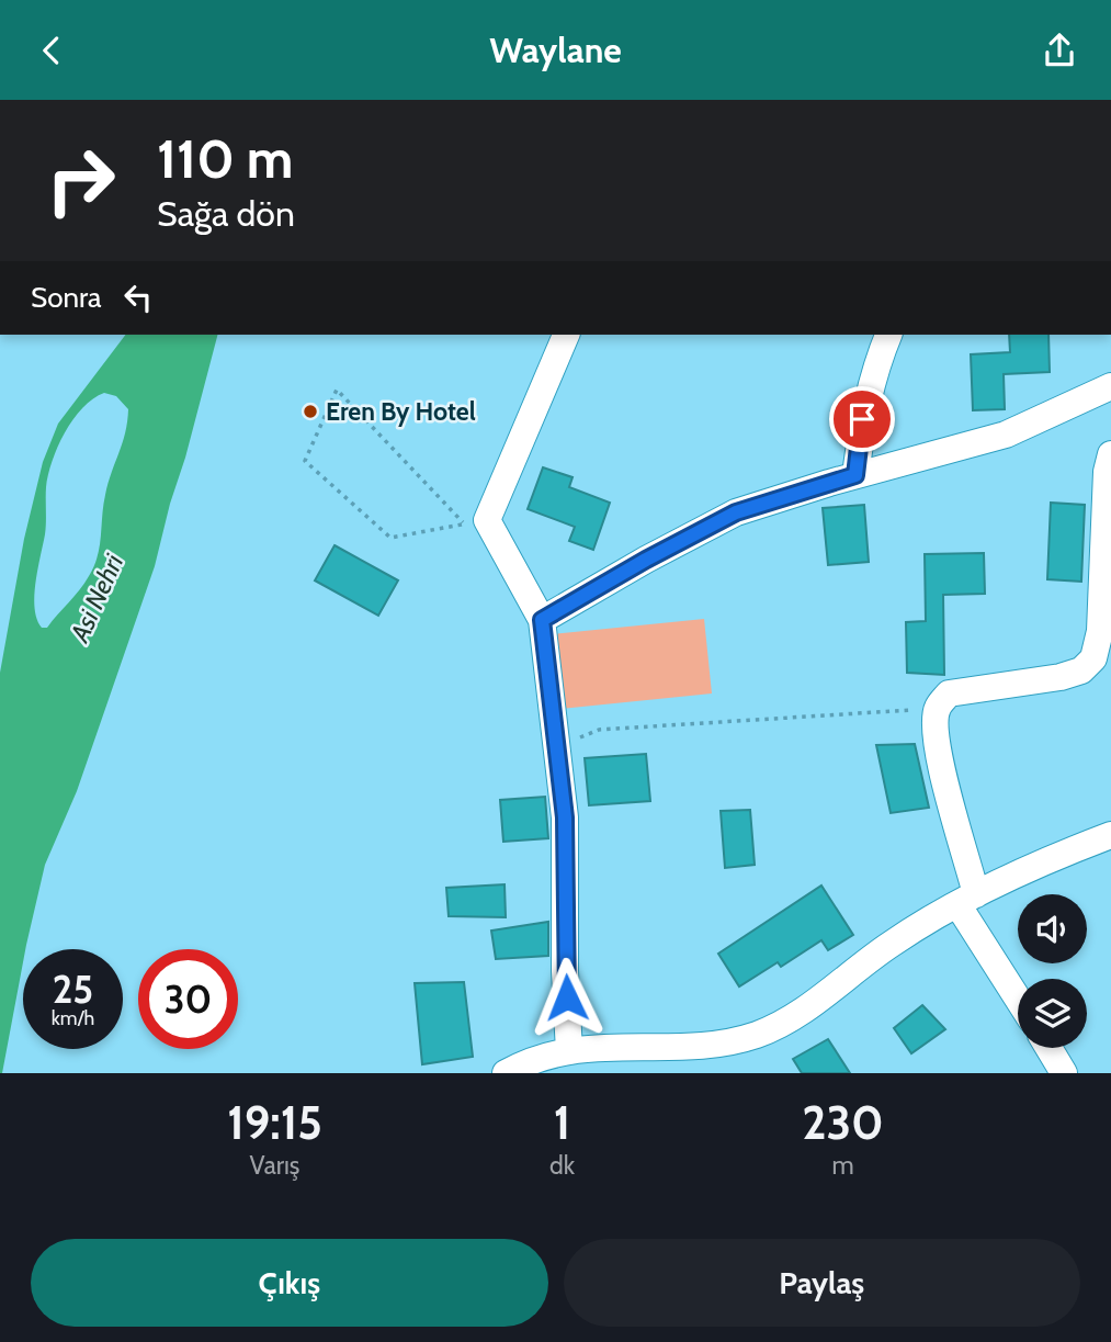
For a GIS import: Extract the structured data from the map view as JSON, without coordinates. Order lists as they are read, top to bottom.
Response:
{
  "water": ["Asi Nehri"],
  "places": ["Eren By Hotel"],
  "page": {
    "header": "Waylane",
    "turn": ["110 m", "Sağa dön"],
    "then": "Sonra",
    "speed": "25 km/h",
    "limit": "30",
    "eta": [
      "19:15",
      "Varış",
      "1",
      "dk",
      "230",
      "m"
    ],
    "buttons": ["Çıkış", "Paylaş"]
  }
}
